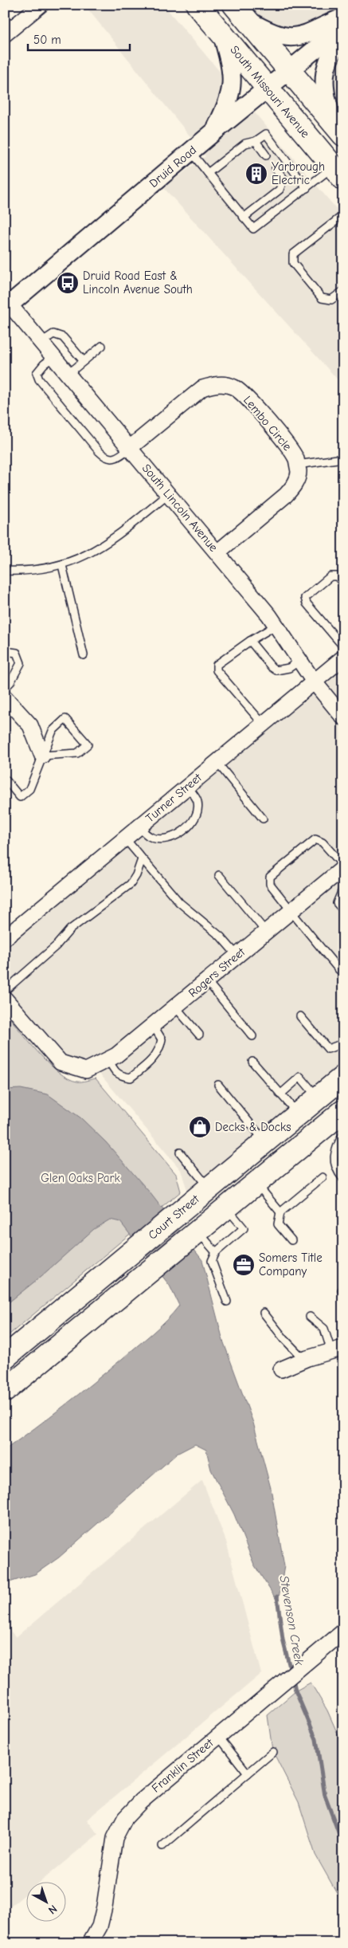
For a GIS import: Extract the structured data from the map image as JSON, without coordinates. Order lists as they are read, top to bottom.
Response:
{
  "streets": {
    "main road": ["South Missouri Avenue", "Court Street"],
    "street": [
      "Druid Road",
      "Lembo Circle",
      "South Lincoln Avenue",
      "Turner Street",
      "Rogers Street",
      "Franklin Street"
    ]
  },
  "crossings": [
    ["South Missouri Avenue", "Druid Road"],
    ["Druid Road", "South Lincoln Avenue"],
    ["Lembo Circle", "South Lincoln Avenue"],
    ["South Lincoln Avenue", "Turner Street"]
  ],
  "water": ["Stevenson Creek"],
  "parks": ["Glen Oaks Park"],
  "places": {
    "building": ["Yarbrough Electric"],
    "bus stop": ["Druid Road East & Lincoln Avenue South"],
    "shop": ["Decks & Docks"],
    "office": ["Somers Title Company"]
  },
  "scale_bar": "50 m",
  "north": "bottom right"
}
